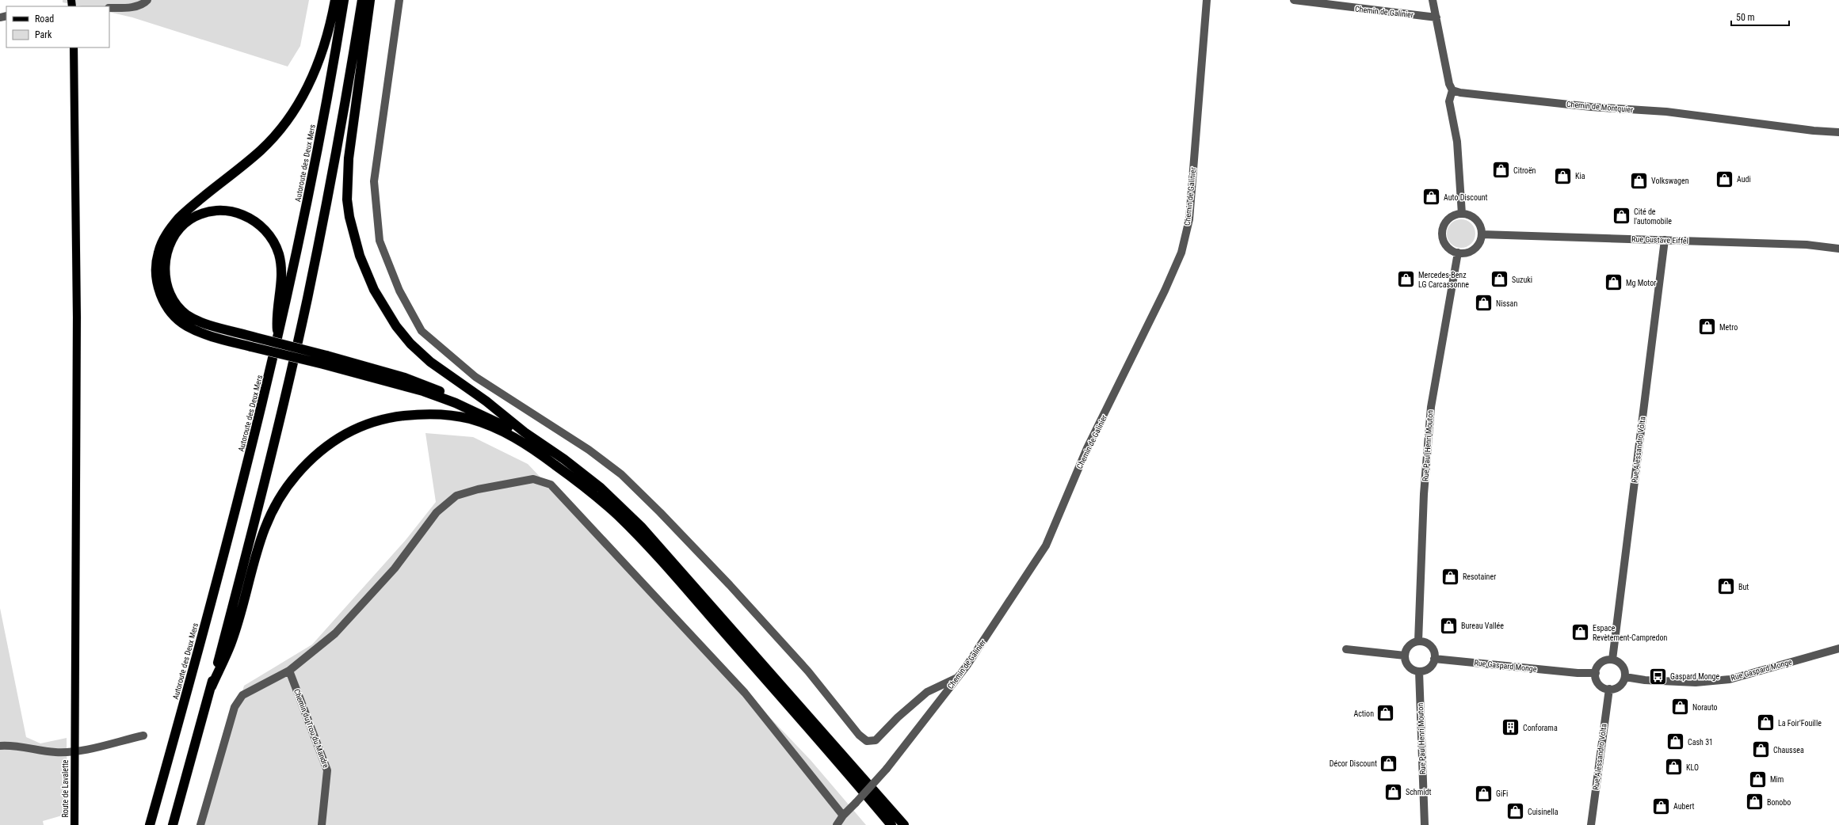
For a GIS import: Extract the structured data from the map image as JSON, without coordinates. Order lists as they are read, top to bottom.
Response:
{
  "streets": {
    "highway": ["Autoroute des Deux Mers"],
    "main road": ["Route de Lavalette"],
    "street": [
      "Chemin de Galinier",
      "Chemin de Montquier",
      "Rue Gustave Eiffel",
      "Rue Paul Henri Mouton",
      "Rue Alessandro Volta",
      "Rue Gaspard Monge",
      "Chemin du Trou du Mandre"
    ]
  },
  "crossings": [
    ["Rue Gustave Eiffel", "Rue Paul Henri Mouton"],
    ["Rue Gustave Eiffel", "Rue Alessandro Volta"],
    ["Rue Paul Henri Mouton", "Rue Gaspard Monge"],
    ["Rue Alessandro Volta", "Rue Gaspard Monge"]
  ],
  "places": {
    "shop": [
      "Citroën",
      "Kia",
      "Audi",
      "Volkswagen",
      "Auto Discount",
      "Cité de l'automobile",
      "Mercedes-Benz LG Carcassonne",
      "Suzuki",
      "Mg Motor",
      "Nissan",
      "Metro",
      "Resotainer",
      "But",
      "Bureau Vallée",
      "Espace Revètement-Campredon",
      "Norauto",
      "Action",
      "La Foir'Fouille",
      "Cash 31",
      "Chaussea",
      "Décor Discount",
      "KLO",
      "Mim",
      "Schmidt",
      "GiFi",
      "Bonobo",
      "Aubert",
      "Cuisinella"
    ],
    "bus stop": ["Gaspard Monge"],
    "building": ["Conforama"]
  },
  "legend": ["Road", "Park"],
  "scale_bar": "50 m"
}
